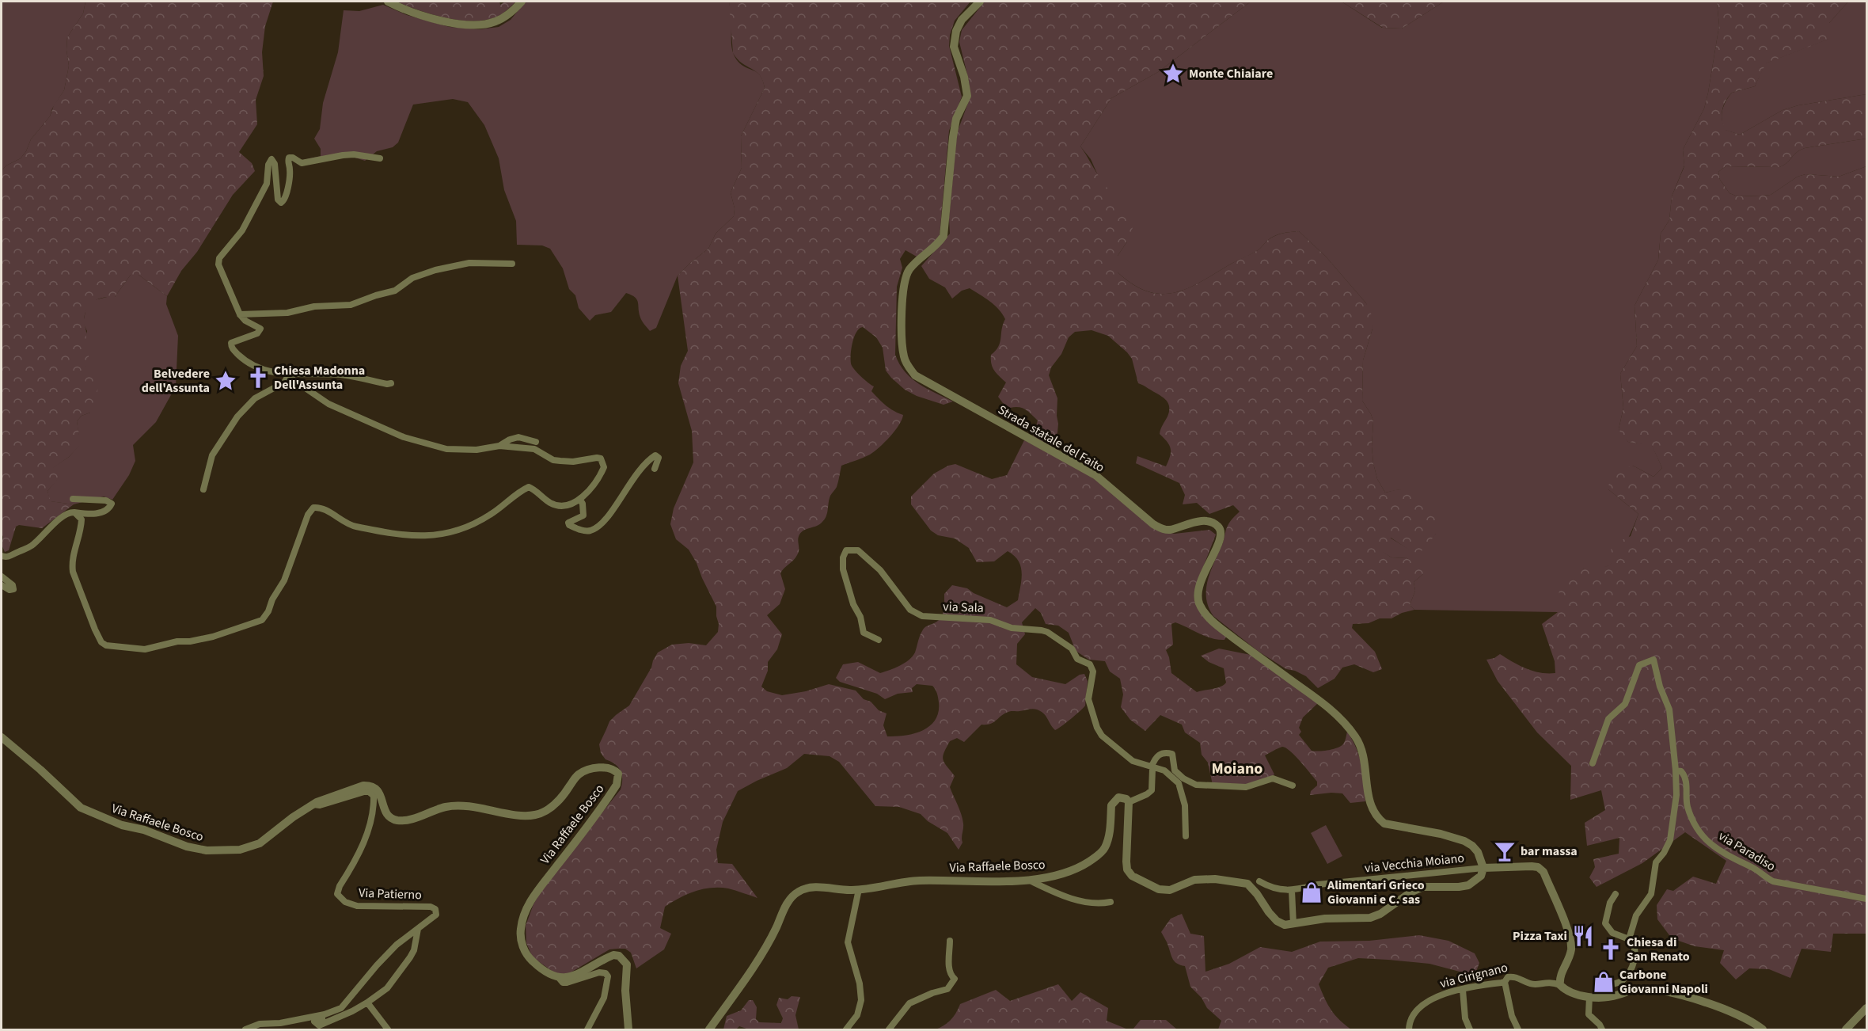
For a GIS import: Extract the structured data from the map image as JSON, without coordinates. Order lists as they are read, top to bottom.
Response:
{
  "streets": {
    "street": [
      "Strada statale del Faito",
      "via Sala",
      "Via Raffaele Bosco",
      "via Paradiso",
      "via Vecchia Moiano",
      "Via Patierno",
      "via Cirignano"
    ]
  },
  "crossings": [
    ["Strada statale del Faito", "via Vecchia Moiano"],
    ["Via Raffaele Bosco", "Via Patierno"]
  ],
  "districts": ["Moiano"],
  "places": {
    "place": ["Monte Chiaiare", "Belvedere dell'Assunta"],
    "church": ["Chiesa Madonna Dell'Assunta", "Chiesa di San Renato"],
    "bar": ["bar massa"],
    "shop": ["Alimentari Grieco Giovanni e C. sas", "Carbone Giovanni Napoli"],
    "restaurant": ["Pizza Taxi"]
  }
}
